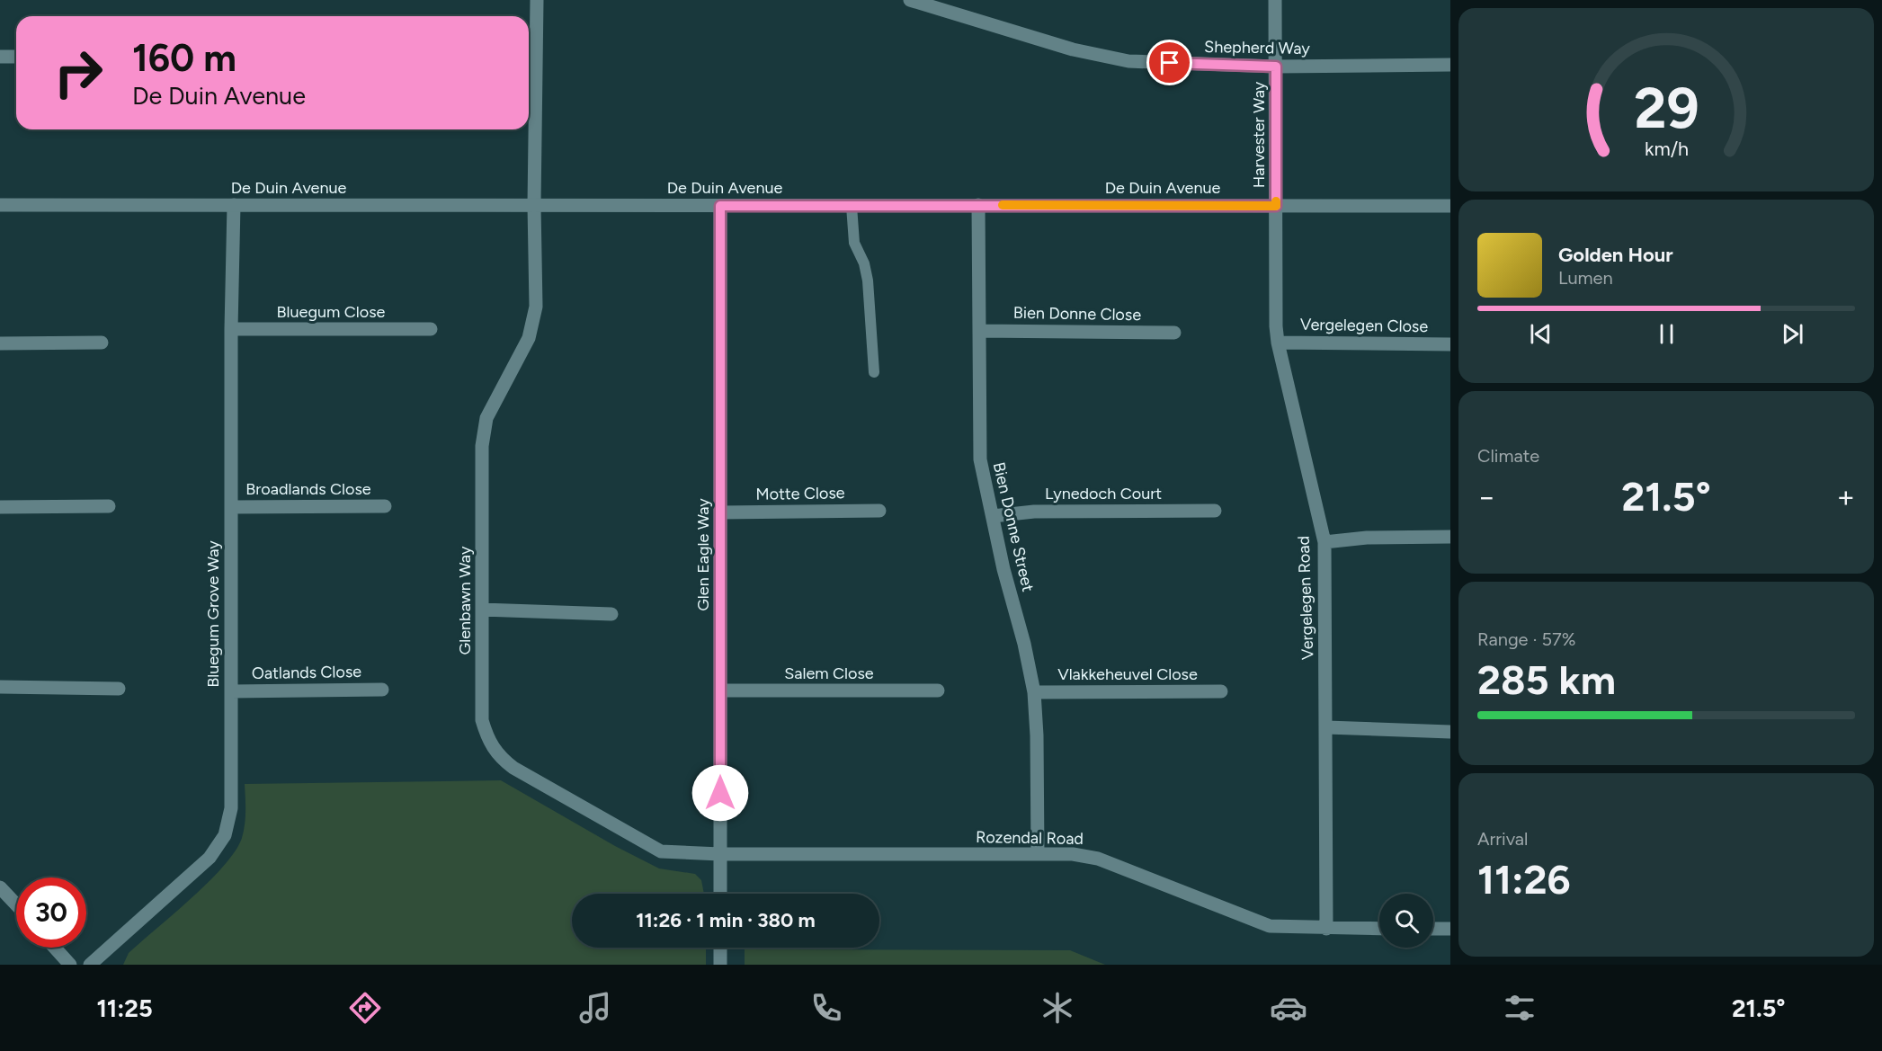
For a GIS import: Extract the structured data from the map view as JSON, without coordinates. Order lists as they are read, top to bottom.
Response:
{
  "streets": {
    "street": [
      "Shepherd Way",
      "Harvester Way",
      "De Duin Avenue",
      "Bluegum Close",
      "Bien Donne Close",
      "Vergelegen Close",
      "Broadlands Close",
      "Motte Close",
      "Lynedoch Court",
      "Bien Donne Street",
      "Glen Eagle Way",
      "Vergelegen Road",
      "Glenbawn Way",
      "Bluegum Grove Way",
      "Oatlands Close",
      "Salem Close",
      "Vlakkeheuvel Close",
      "Rozendal Road"
    ]
  },
  "crossings": [
    ["Shepherd Way", "Harvester Way"],
    ["Harvester Way", "De Duin Avenue"],
    ["Harvester Way", "Vergelegen Road"],
    ["De Duin Avenue", "Bien Donne Street"],
    ["De Duin Avenue", "Glen Eagle Way"],
    ["De Duin Avenue", "Vergelegen Road"],
    ["De Duin Avenue", "Glenbawn Way"],
    ["De Duin Avenue", "Bluegum Grove Way"],
    ["Bluegum Close", "Bluegum Grove Way"],
    ["Bien Donne Close", "Bien Donne Street"],
    ["Vergelegen Close", "Vergelegen Road"],
    ["Broadlands Close", "Bluegum Grove Way"],
    ["Motte Close", "Glen Eagle Way"],
    ["Lynedoch Court", "Bien Donne Street"],
    ["Bien Donne Street", "Vlakkeheuvel Close"],
    ["Bien Donne Street", "Rozendal Road"],
    ["Glen Eagle Way", "Glenbawn Way"],
    ["Glen Eagle Way", "Salem Close"],
    ["Glen Eagle Way", "Rozendal Road"],
    ["Vergelegen Road", "Rozendal Road"],
    ["Glenbawn Way", "Rozendal Road"],
    ["Bluegum Grove Way", "Oatlands Close"]
  ],
  "page": {
    "turn": ["160 m", "De Duin Avenue"],
    "song": ["Golden Hour", "Lumen"],
    "tile": [
      "Climate",
      ["Range · 57%", "285 km"],
      ["Arrival", "11:26"]
    ],
    "heat": ["−", "21.5°", "+"],
    "limit": "30",
    "trip": "11:26 · 1 min · 380 m",
    "tabs": ["11:25", "21.5°"],
    "gauge": ["29", "km/h"]
  }
}
